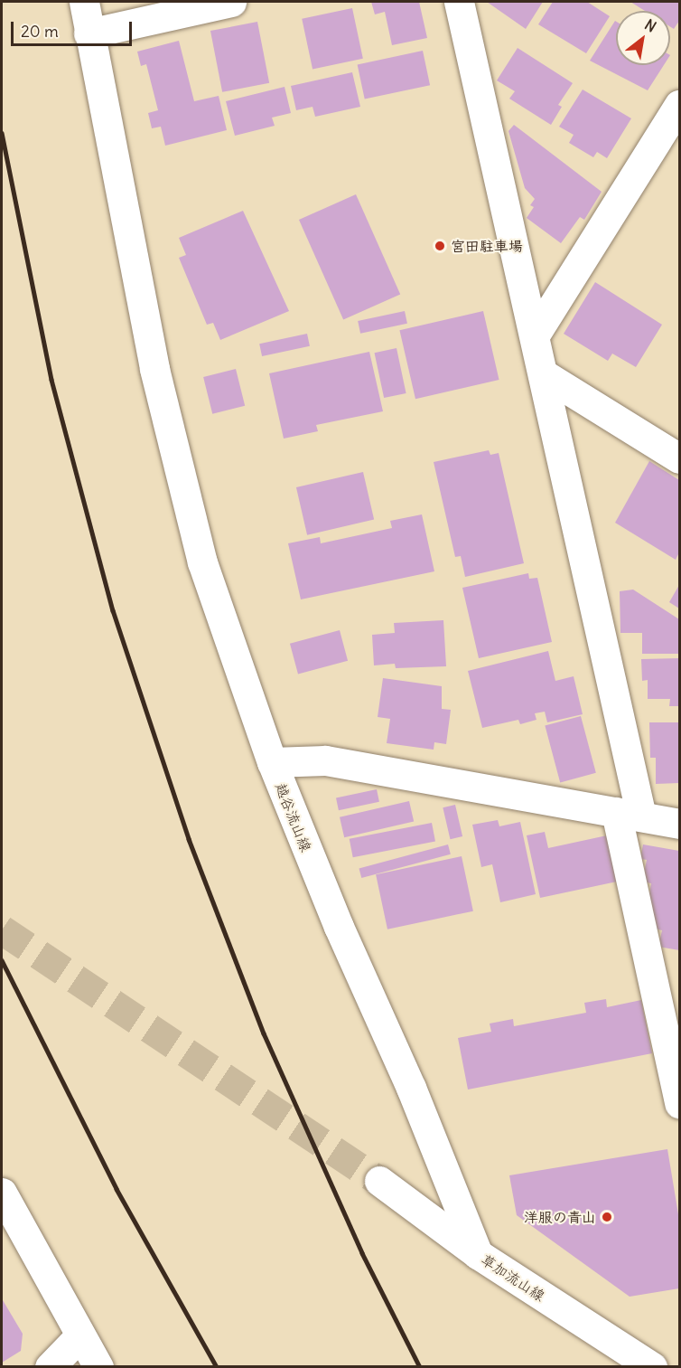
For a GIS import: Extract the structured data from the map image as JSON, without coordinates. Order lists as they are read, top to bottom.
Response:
{
  "streets": {
    "street": ["越谷流山線", "草加流山線"]
  },
  "crossings": [
    ["越谷流山線", "草加流山線"]
  ],
  "places": ["宮田駐車場", "洋服の青山"],
  "scale_bar": "20 m",
  "north": "top right"
}
